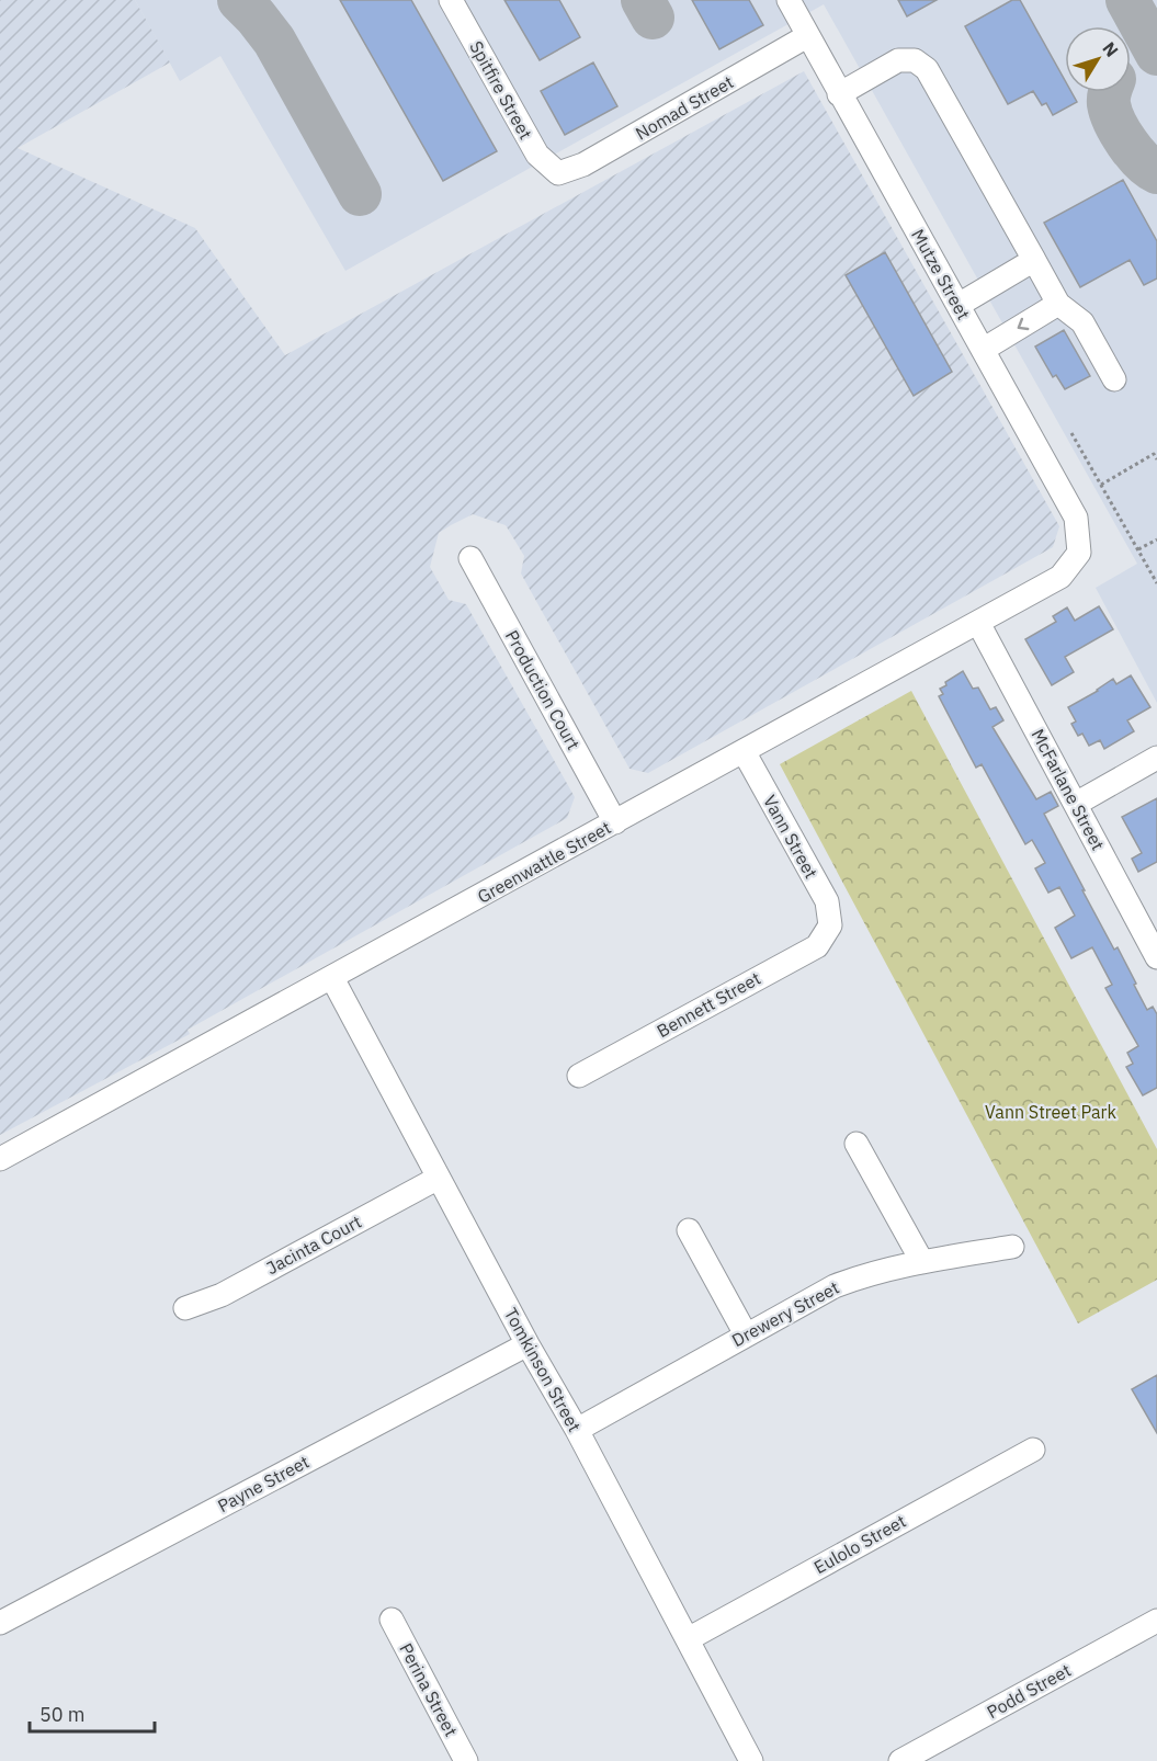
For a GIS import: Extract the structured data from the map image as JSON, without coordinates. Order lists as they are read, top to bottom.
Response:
{
  "streets": {
    "street": [
      "Spitfire Street",
      "Nomad Street",
      "Mutze Street",
      "Production Court",
      "McFarlane Street",
      "Vann Street",
      "Greenwattle Street",
      "Bennett Street",
      "Jacinta Court",
      "Drewery Street",
      "Tomkinson Street",
      "Payne Street",
      "Eulolo Street",
      "Perina Street",
      "Podd Street"
    ]
  },
  "crossings": [
    ["Spitfire Street", "Nomad Street"],
    ["Nomad Street", "Mutze Street"],
    ["Mutze Street", "Greenwattle Street"],
    ["Production Court", "Greenwattle Street"],
    ["McFarlane Street", "Greenwattle Street"],
    ["Vann Street", "Greenwattle Street"],
    ["Vann Street", "Bennett Street"],
    ["Greenwattle Street", "Tomkinson Street"],
    ["Jacinta Court", "Tomkinson Street"],
    ["Drewery Street", "Tomkinson Street"],
    ["Tomkinson Street", "Payne Street"],
    ["Tomkinson Street", "Eulolo Street"]
  ],
  "parks": ["Vann Street Park"],
  "scale_bar": "50 m",
  "north": "top right"
}
